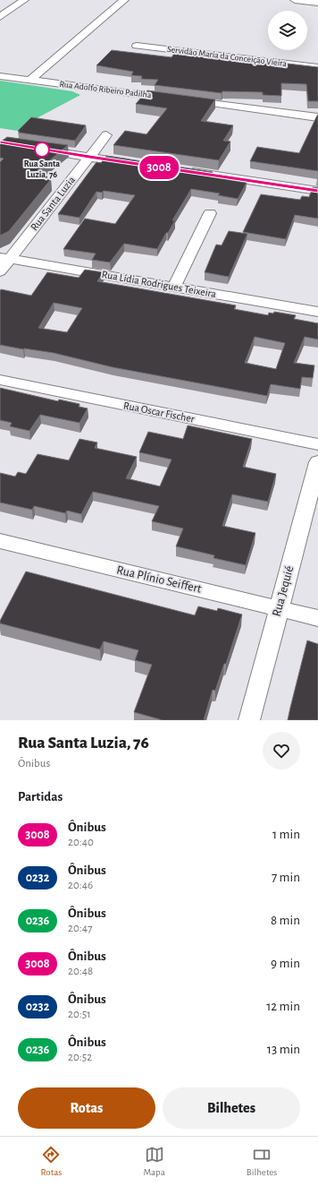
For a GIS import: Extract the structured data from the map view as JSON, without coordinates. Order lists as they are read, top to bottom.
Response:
{
  "streets": {
    "street": [
      "Servidão Maria da Conceição Vieira",
      "Rua Adolfo Ribeiro Padilha",
      "Rua Santa Luzia",
      "Rua Lídia Rodrigues Teixeira",
      "Rua Oscar Fischer",
      "Rua Plínio Seiffert",
      "Rua Jequié"
    ]
  },
  "crossings": [
    ["Rua Santa Luzia", "Rua Lídia Rodrigues Teixeira"],
    ["Rua Plínio Seiffert", "Rua Jequié"]
  ],
  "places": ["Rua Santa Luzia, 76"],
  "lines": ["bus line 3008"],
  "page": {
    "on_map": "3008",
    "heading": [
      ["Rua Santa Luzia, 76", "Ônibus"],
      "Partidas"
    ],
    "list": [
      {
        "mark": "3008",
        "name": "Ônibus",
        "note": "20:40",
        "value": "1 min"
      },
      {
        "mark": "0232",
        "name": "Ônibus",
        "note": "20:46",
        "value": "7 min"
      },
      {
        "mark": "0236",
        "name": "Ônibus",
        "note": "20:47",
        "value": "8 min"
      },
      {
        "mark": "3008",
        "name": "Ônibus",
        "note": "20:48",
        "value": "9 min"
      },
      {
        "mark": "0232",
        "name": "Ônibus",
        "note": "20:51",
        "value": "12 min"
      },
      {
        "mark": "0236",
        "name": "Ônibus",
        "note": "20:52",
        "value": "13 min"
      }
    ],
    "buttons": ["Rotas", "Bilhetes"],
    "tabs": ["Rotas", "Mapa", "Bilhetes"]
  }
}
